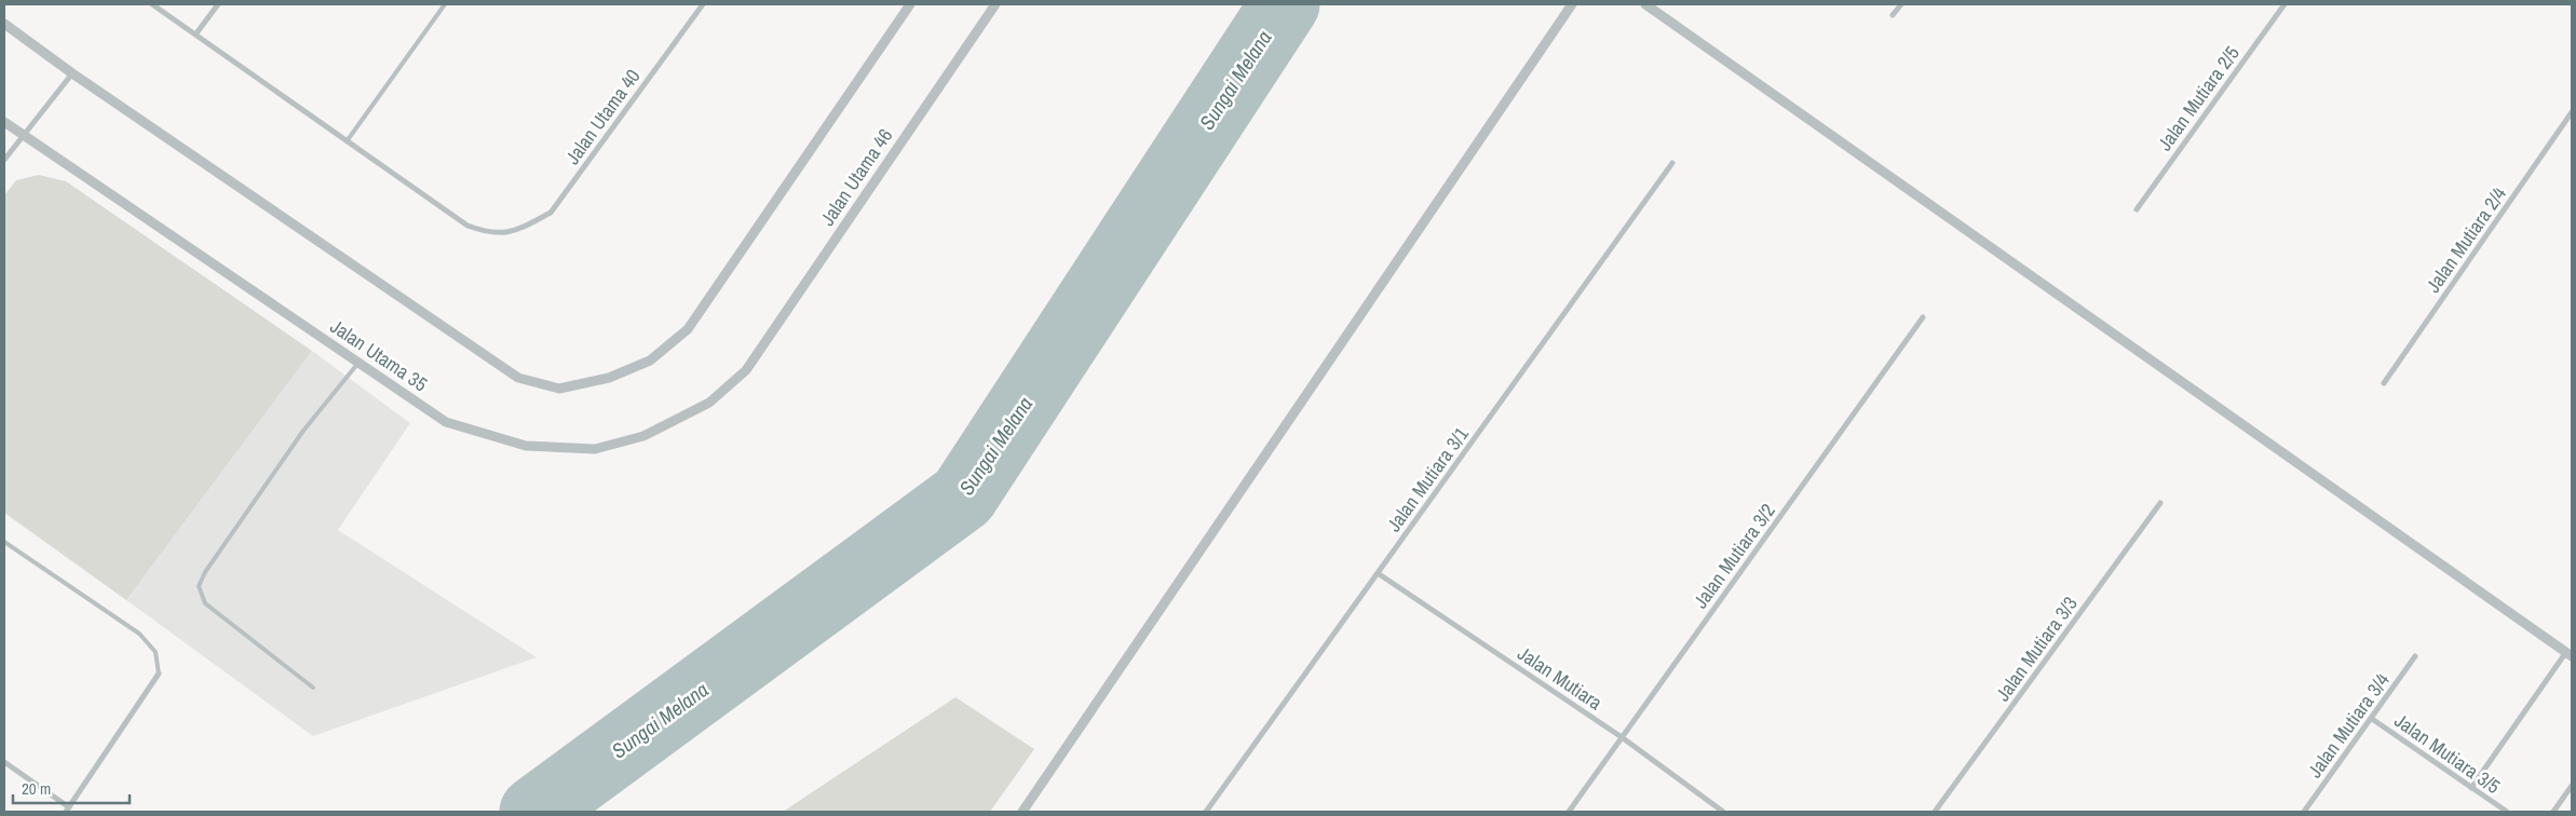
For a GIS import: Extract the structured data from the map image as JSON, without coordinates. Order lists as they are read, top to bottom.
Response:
{
  "streets": {
    "street": [
      "Jalan Mutiara 2/5",
      "Jalan Utama 40",
      "Jalan Utama 46",
      "Jalan Mutiara 2/4",
      "Jalan Utama 35",
      "Jalan Mutiara 3/1",
      "Jalan Mutiara 3/2",
      "Jalan Mutiara 3/3",
      "Jalan Mutiara",
      "Jalan Mutiara 3/4",
      "Jalan Mutiara 3/5"
    ]
  },
  "crossings": [
    ["Jalan Utama 46", "Jalan Utama 35"],
    ["Jalan Mutiara 3/1", "Jalan Mutiara"],
    ["Jalan Mutiara 3/2", "Jalan Mutiara"],
    ["Jalan Mutiara 3/4", "Jalan Mutiara 3/5"]
  ],
  "water": ["Sungai Melana"],
  "scale_bar": "20 m"
}
